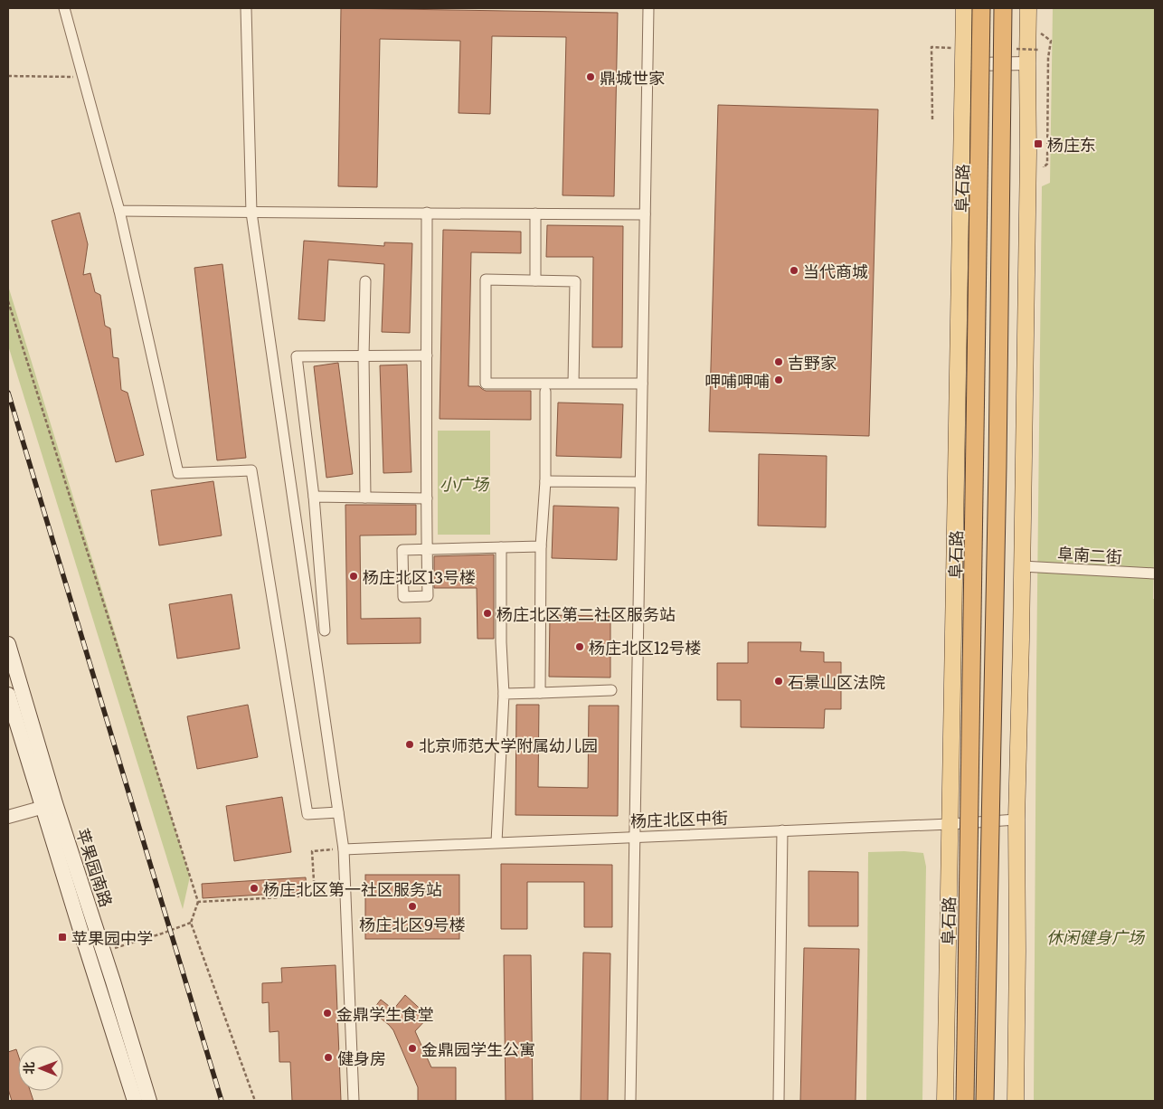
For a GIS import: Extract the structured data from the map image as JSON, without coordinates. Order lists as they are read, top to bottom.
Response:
{
  "streets": {
    "highway": ["阜石路"],
    "main road": ["苹果园南路"],
    "street": ["阜南二街", "杨庄北区中街"]
  },
  "crossings": [
    ["阜石路", "杨庄北区中街"]
  ],
  "parks": ["小广场", "休闲健身广场"],
  "places": {
    "other": [
      "鼎城世家",
      "当代商城",
      "吉野家",
      "呷哺呷哺",
      "杨庄北区13号楼",
      "杨庄北区第二社区服务站",
      "杨庄北区12号楼",
      "石景山区法院",
      "北京师范大学附属幼儿园",
      "杨庄北区第一社区服务站",
      "杨庄北区9号楼",
      "金鼎学生食堂",
      "金鼎园学生公寓",
      "健身房"
    ],
    "transit": ["杨庄东", "苹果园中学"]
  },
  "north": "left"
}
